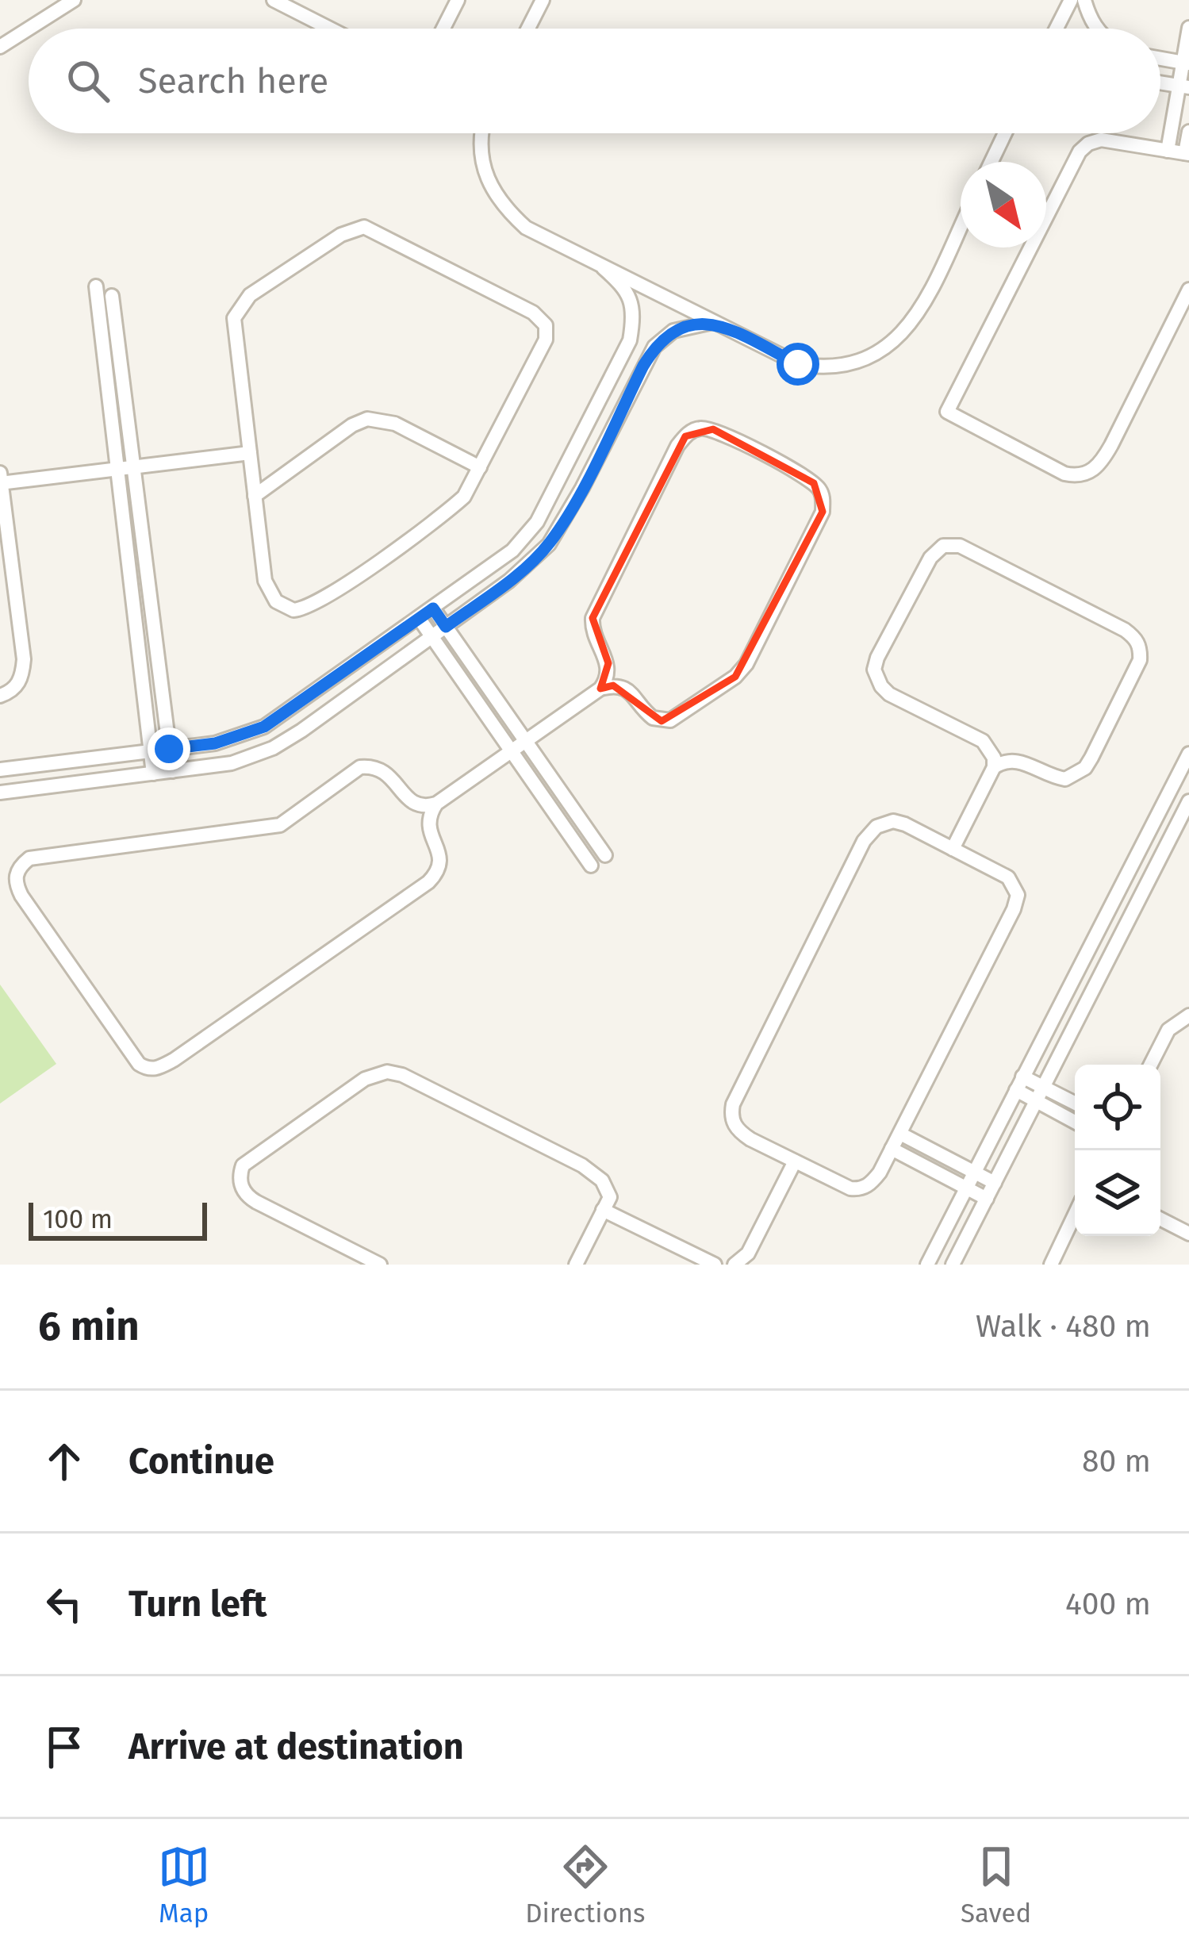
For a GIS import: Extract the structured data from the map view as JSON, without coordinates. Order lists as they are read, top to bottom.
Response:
{
  "scale_bar": "100 m",
  "north": "bottom right",
  "page": {
    "search": "Search here",
    "scale": "100 m",
    "heading": ["6 min", "Walk · 480 m"],
    "list": [
      ["Continue", "80 m"],
      ["Turn left", "400 m"],
      "Arrive at destination"
    ],
    "nav": ["Map", "Directions", "Saved"]
  }
}
